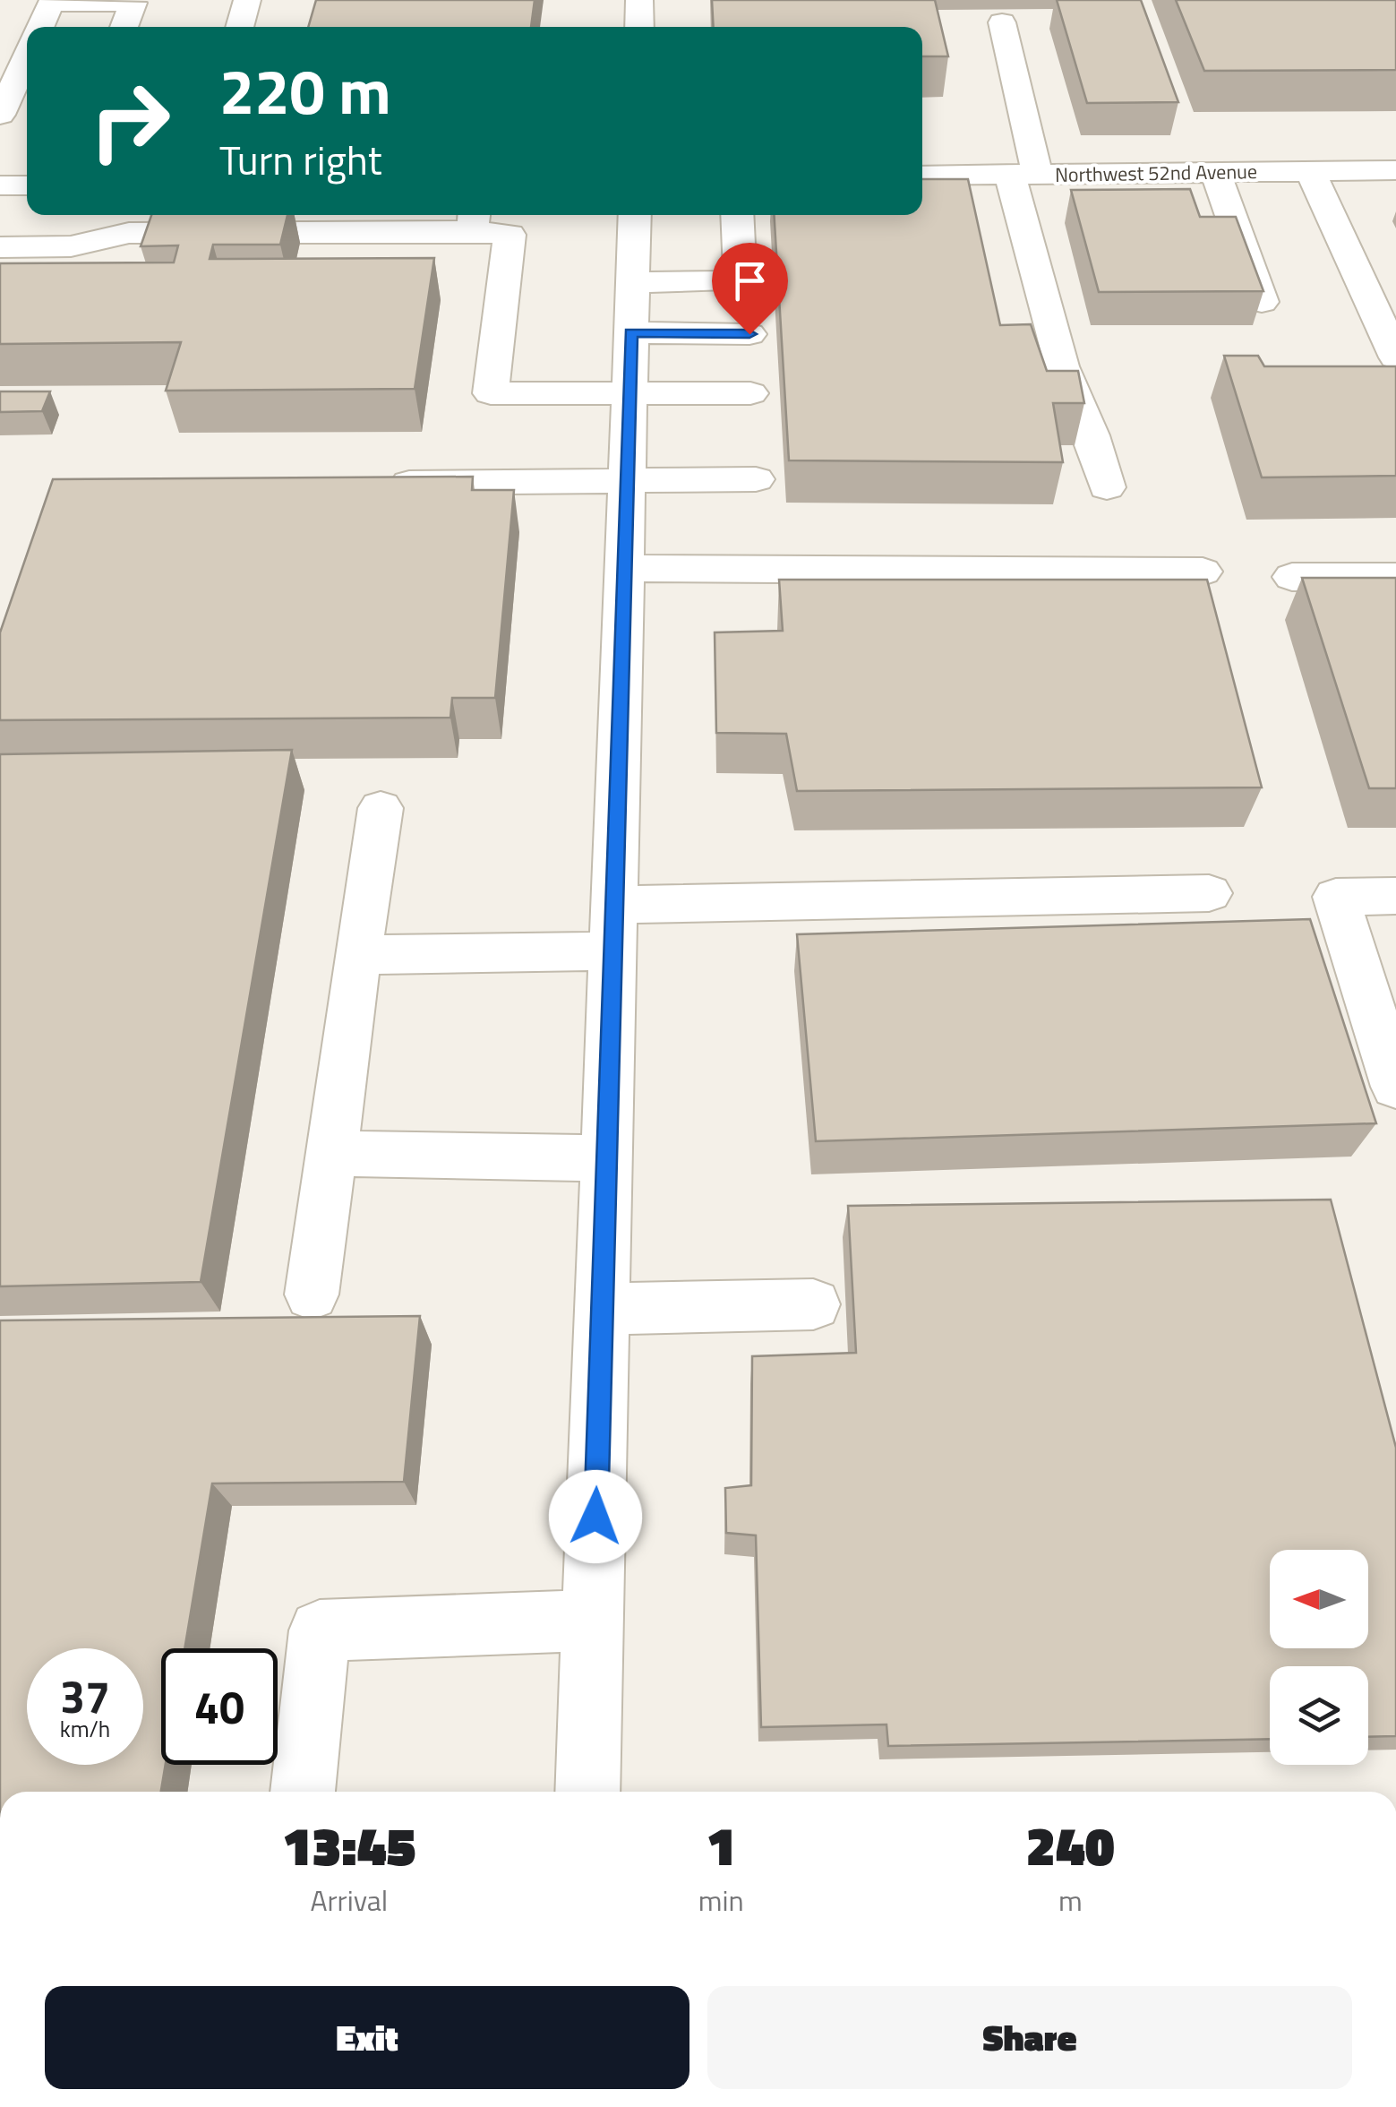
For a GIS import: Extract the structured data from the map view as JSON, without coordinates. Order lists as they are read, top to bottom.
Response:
{
  "streets": {
    "street": ["Northwest 52nd Avenue"]
  },
  "north": "left",
  "page": {
    "turn": ["220 m", "Turn right"],
    "speed": "37 km/h",
    "limit": "40",
    "eta": [
      "13:45",
      "Arrival",
      "1",
      "min",
      "240",
      "m"
    ],
    "buttons": ["Exit", "Share"]
  }
}
